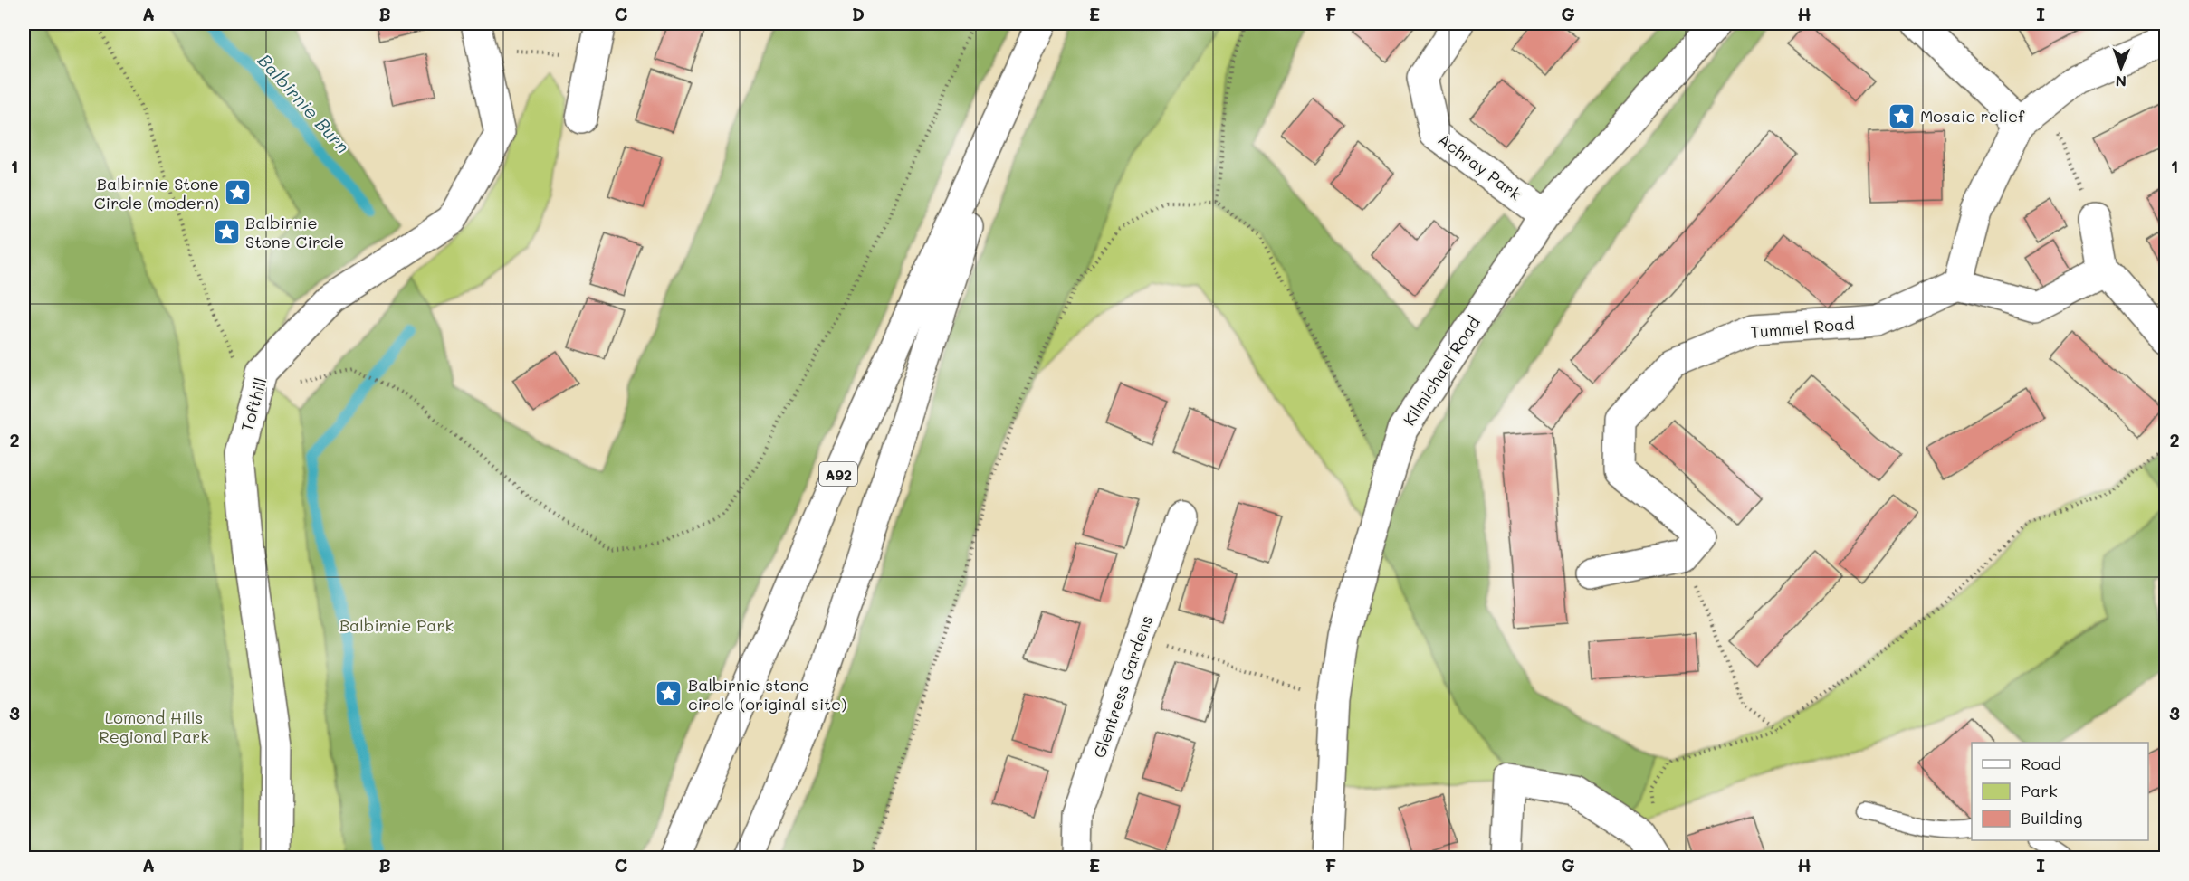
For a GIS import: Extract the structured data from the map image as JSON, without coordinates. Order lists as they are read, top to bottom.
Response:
{
  "streets": {
    "main road": [
      "Achray Park",
      "Tummel Road",
      "Kilmichael Road",
      "Tofthill",
      "A92",
      "Glentress Gardens"
    ]
  },
  "crossings": [
    ["Achray Park", "Kilmichael Road"]
  ],
  "water": ["Balbirnie Burn"],
  "parks": ["Balbirnie Park", "Lomond Hills Regional Park"],
  "places": {
    "place": [
      "Mosaic relief",
      "Balbirnie Stone Circle (modern)",
      "Balbirnie Stone Circle",
      "Balbirnie stone circle (original site)"
    ]
  },
  "legend": ["Road", "Park", "Building"],
  "north": "bottom",
  "grid": {
    "columns": [
      "A",
      "B",
      "C",
      "D",
      "E",
      "F",
      "G",
      "H",
      "I"
    ],
    "rows": ["1", "2", "3"]
  }
}
